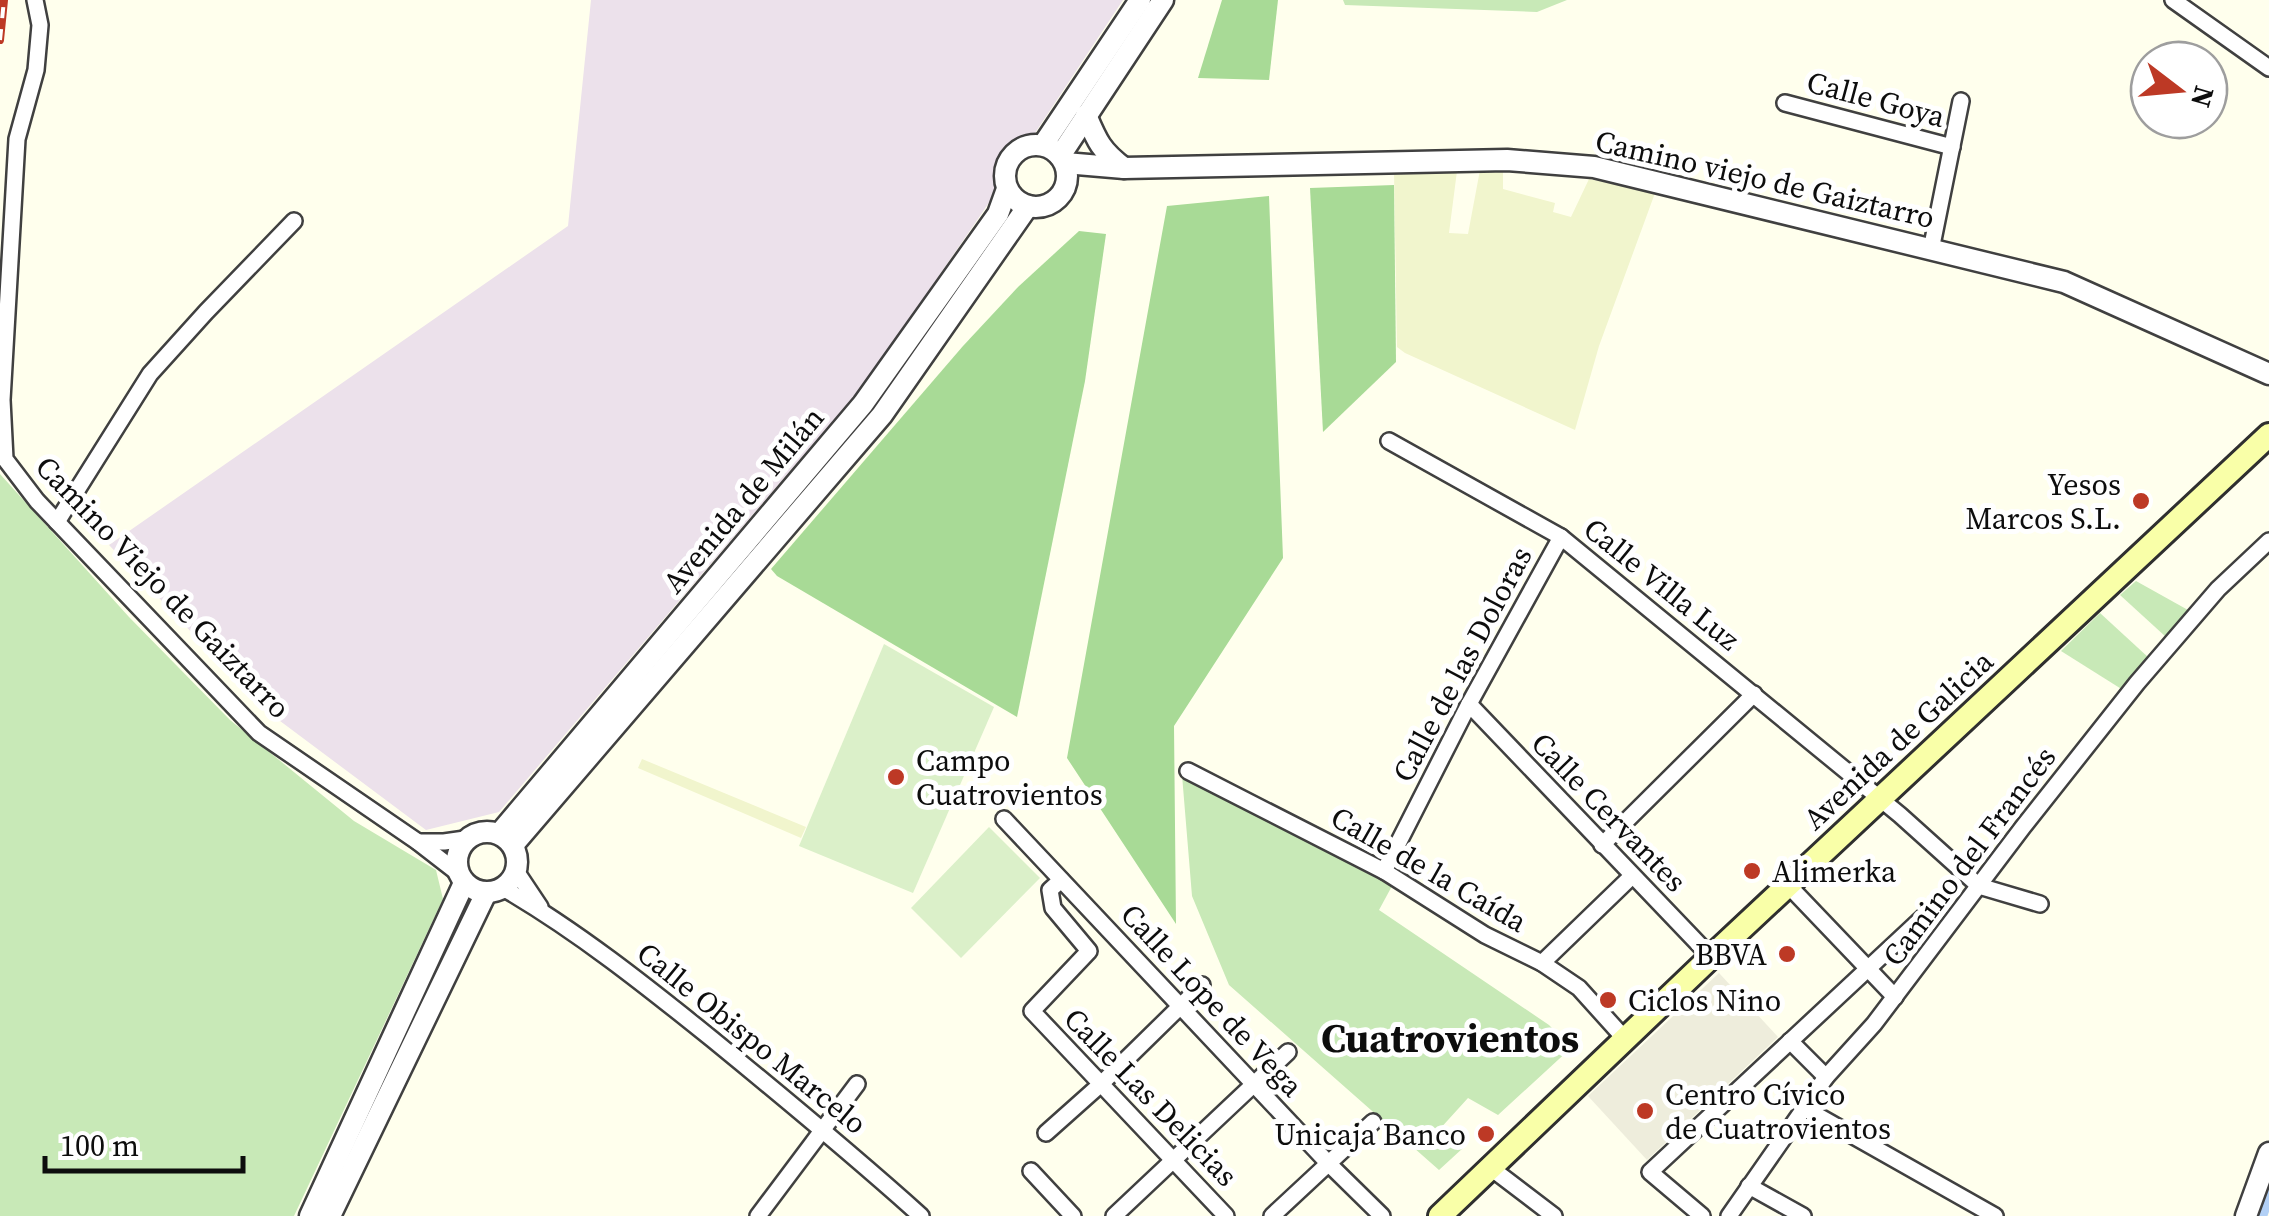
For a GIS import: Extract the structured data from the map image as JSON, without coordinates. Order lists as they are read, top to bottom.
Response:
{
  "streets": {
    "main road": ["Avenida de Galicia"],
    "street": [
      "Calle Goya",
      "Camino viejo de Gaiztarro",
      "Avenida de Milán",
      "Calle Villa Luz",
      "Camino Viejo de Gaiztarro",
      "Calle de las Doloras",
      "Calle Cervantes",
      "Camino del Francés",
      "Calle de la Caída",
      "Calle Lope de Vega",
      "Calle Obispo Marcelo",
      "Calle Las Delicias"
    ]
  },
  "crossings": [
    ["Camino viejo de Gaiztarro", "Avenida de Milán"],
    ["Avenida de Milán", "Camino Viejo de Gaiztarro"],
    ["Avenida de Milán", "Calle Obispo Marcelo"],
    ["Calle Villa Luz", "Calle de las Doloras"],
    ["Calle Villa Luz", "Avenida de Galicia"],
    ["Calle Villa Luz", "Camino del Francés"],
    ["Camino Viejo de Gaiztarro", "Calle Obispo Marcelo"],
    ["Calle de las Doloras", "Calle Cervantes"],
    ["Calle de las Doloras", "Calle de la Caída"],
    ["Avenida de Galicia", "Calle Cervantes"],
    ["Avenida de Galicia", "Calle de la Caída"],
    ["Calle Lope de Vega", "Calle Las Delicias"]
  ],
  "districts": ["Cuatrovientos"],
  "places": [
    "Yesos Marcos S.L.",
    "Campo Cuatrovientos",
    "Alimerka",
    "BBVA",
    "Ciclos Nino",
    "Centro Cívico de Cuatrovientos",
    "Unicaja Banco"
  ],
  "scale_bar": "100 m",
  "north": "right"
}
